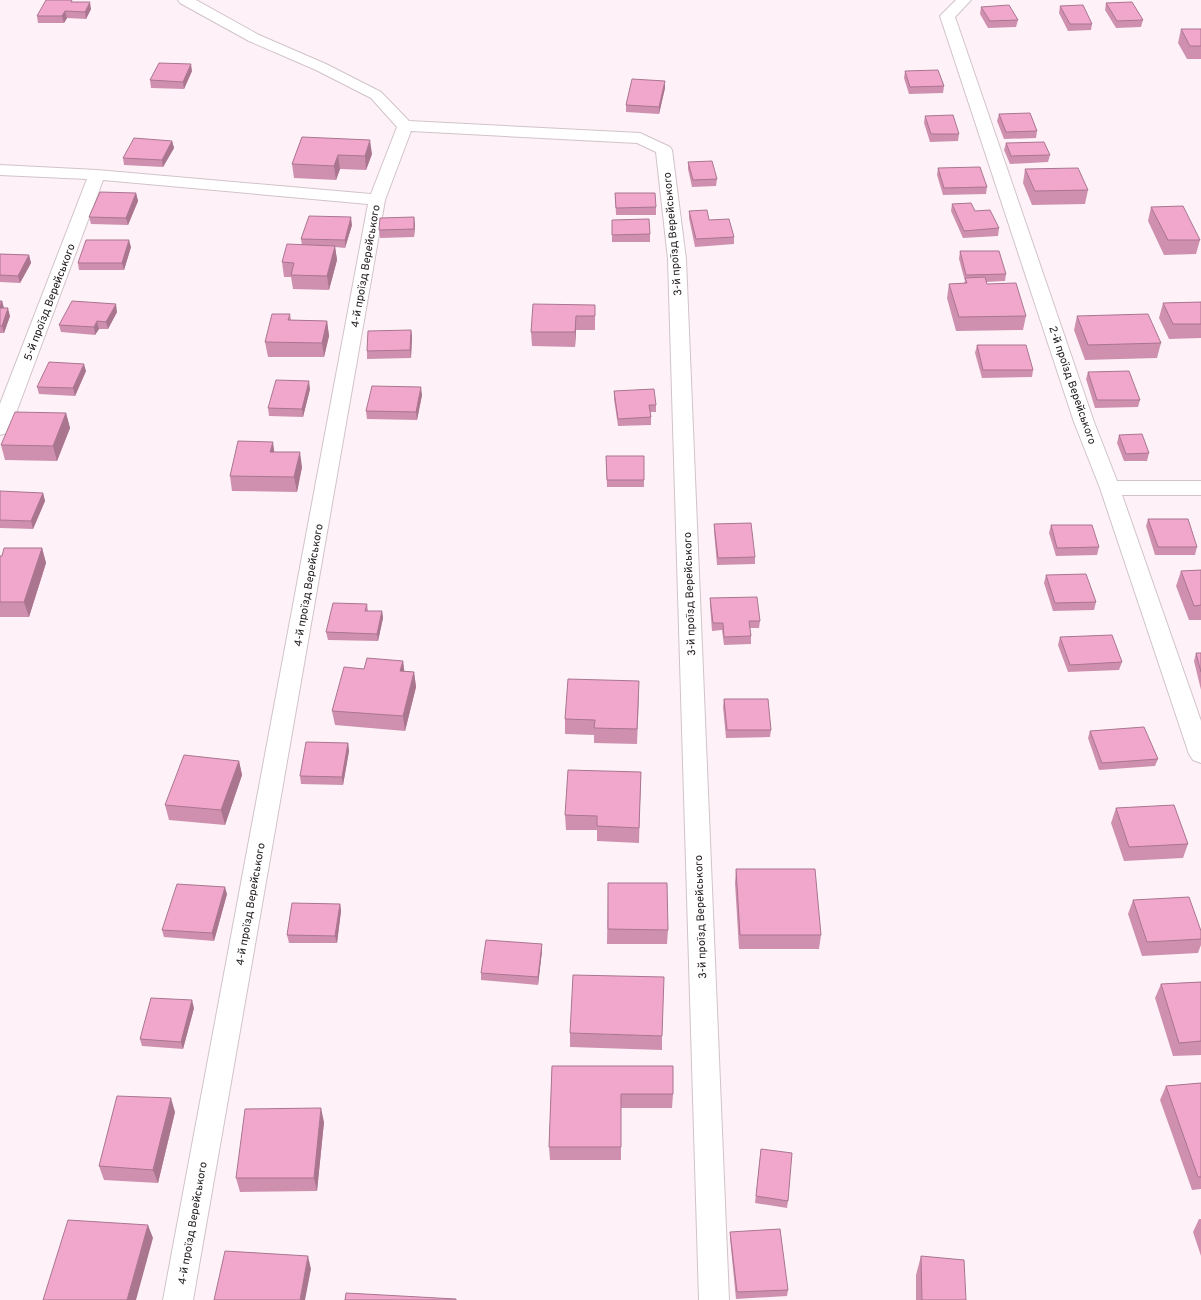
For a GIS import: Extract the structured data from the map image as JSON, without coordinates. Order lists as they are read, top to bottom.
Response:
{
  "streets": {
    "street": [
      "3-й проїзд Верейського",
      "4-й проїзд Верейського",
      "5-й проїзд Верейського",
      "2-й проїзд Верейського"
    ]
  },
  "crossings": [
    ["3-й проїзд Верейського", "4-й проїзд Верейського"]
  ]
}
